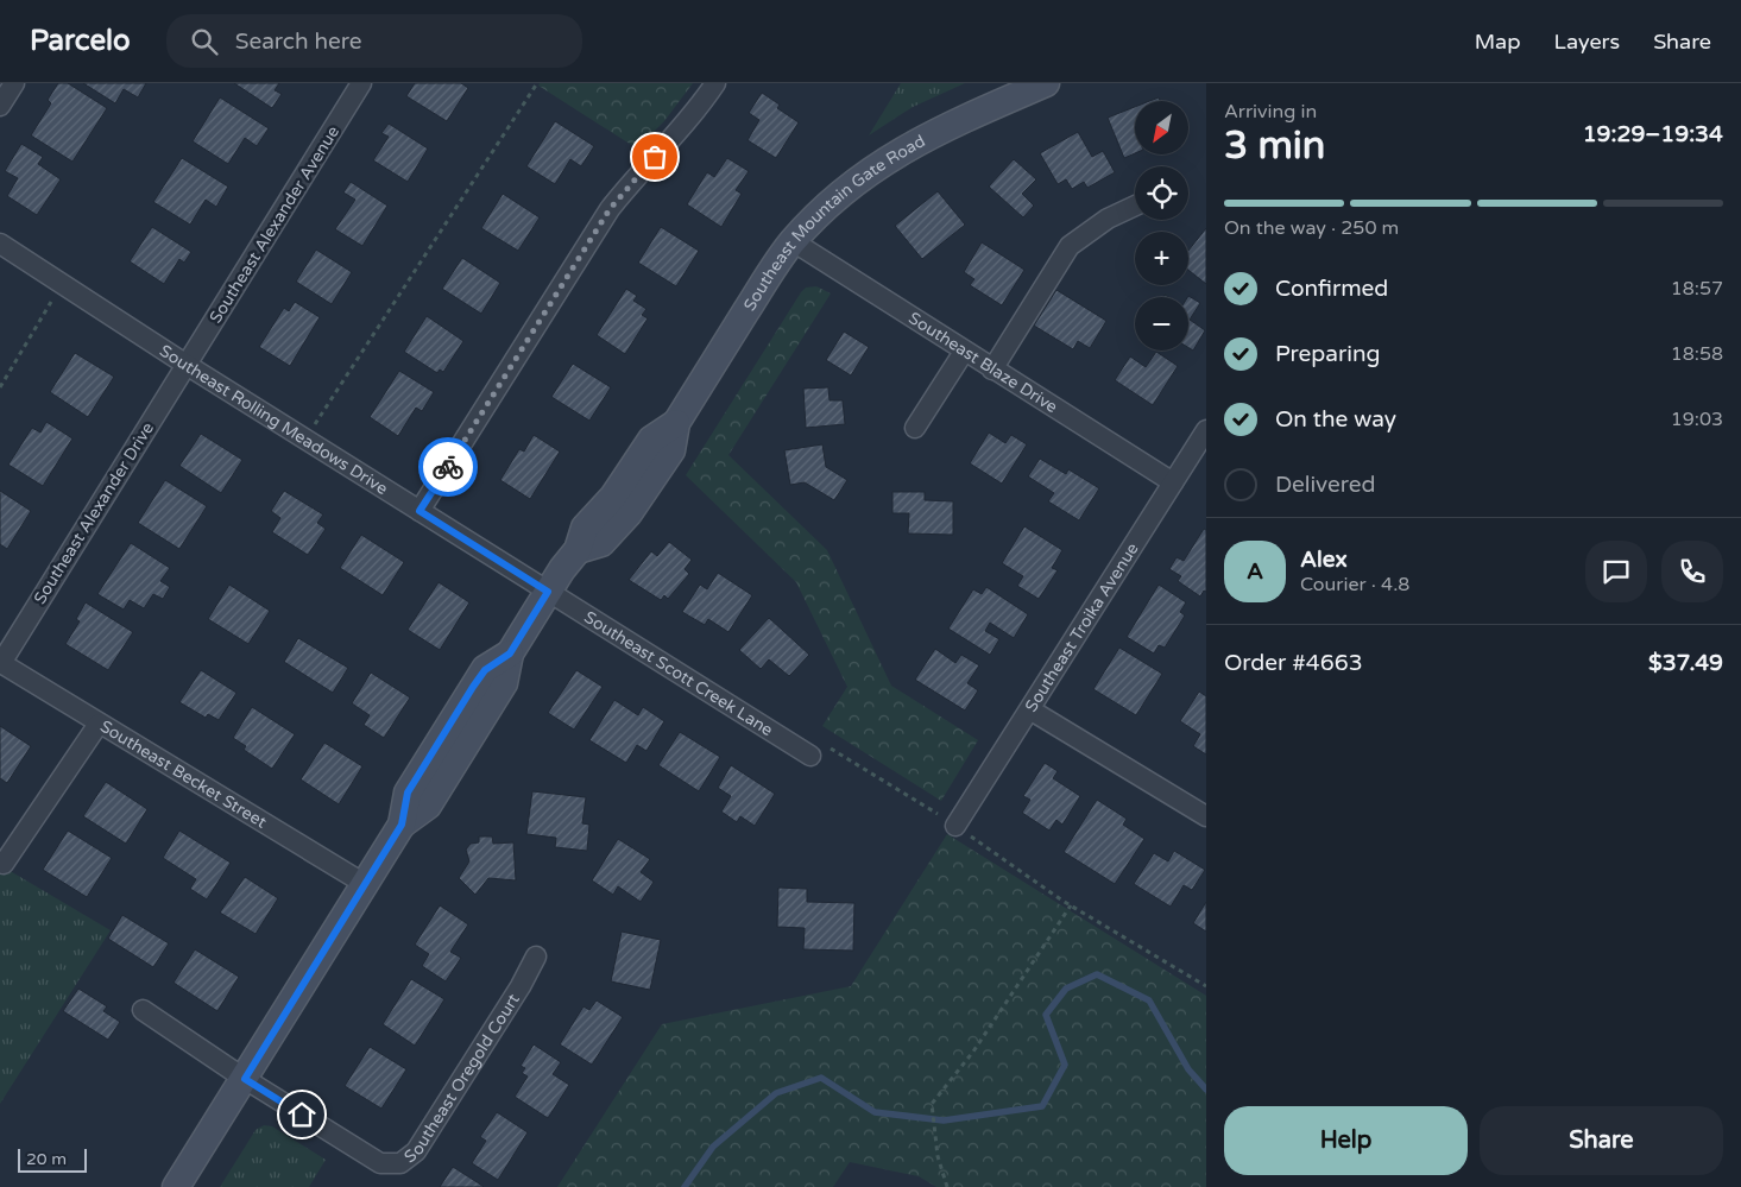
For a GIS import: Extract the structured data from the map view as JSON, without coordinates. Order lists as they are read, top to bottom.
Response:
{
  "streets": {
    "street": [
      "Southeast Alexander Avenue",
      "Southeast Mountain Gate Road",
      "Southeast Blaze Drive",
      "Southeast Rolling Meadows Drive",
      "Southeast Alexander Drive",
      "Southeast Troika Avenue",
      "Southeast Scott Creek Lane",
      "Southeast Becket Street",
      "Southeast Oregold Court"
    ]
  },
  "crossings": [
    ["Southeast Alexander Avenue", "Southeast Rolling Meadows Drive"],
    ["Southeast Alexander Avenue", "Southeast Alexander Drive"],
    ["Southeast Mountain Gate Road", "Southeast Blaze Drive"],
    ["Southeast Mountain Gate Road", "Southeast Rolling Meadows Drive"],
    ["Southeast Mountain Gate Road", "Southeast Scott Creek Lane"],
    ["Southeast Mountain Gate Road", "Southeast Becket Street"],
    ["Southeast Mountain Gate Road", "Southeast Oregold Court"],
    ["Southeast Blaze Drive", "Southeast Troika Avenue"],
    ["Southeast Rolling Meadows Drive", "Southeast Alexander Drive"],
    ["Southeast Rolling Meadows Drive", "Southeast Scott Creek Lane"],
    ["Southeast Alexander Drive", "Southeast Becket Street"]
  ],
  "scale_bar": "20 m",
  "north": "bottom left",
  "page": {
    "header": "Parcelo",
    "search": "Search here",
    "nav": ["Map", "Layers", "Share"],
    "heading": ["3 min", "Arriving in", "19:29–19:34"],
    "panel": [
      "Alex",
      "Courier · 4.8",
      "Order #4663",
      "$37.49"
    ],
    "map_buttons": ["+", "−"],
    "bar": "On the way · 250 m",
    "list": [
      ["Confirmed", "18:57"],
      ["Preparing", "18:58"],
      ["On the way", "19:03"],
      "Delivered"
    ],
    "round": "A",
    "buttons": ["Help", "Share"],
    "scale": "20 m"
  }
}
